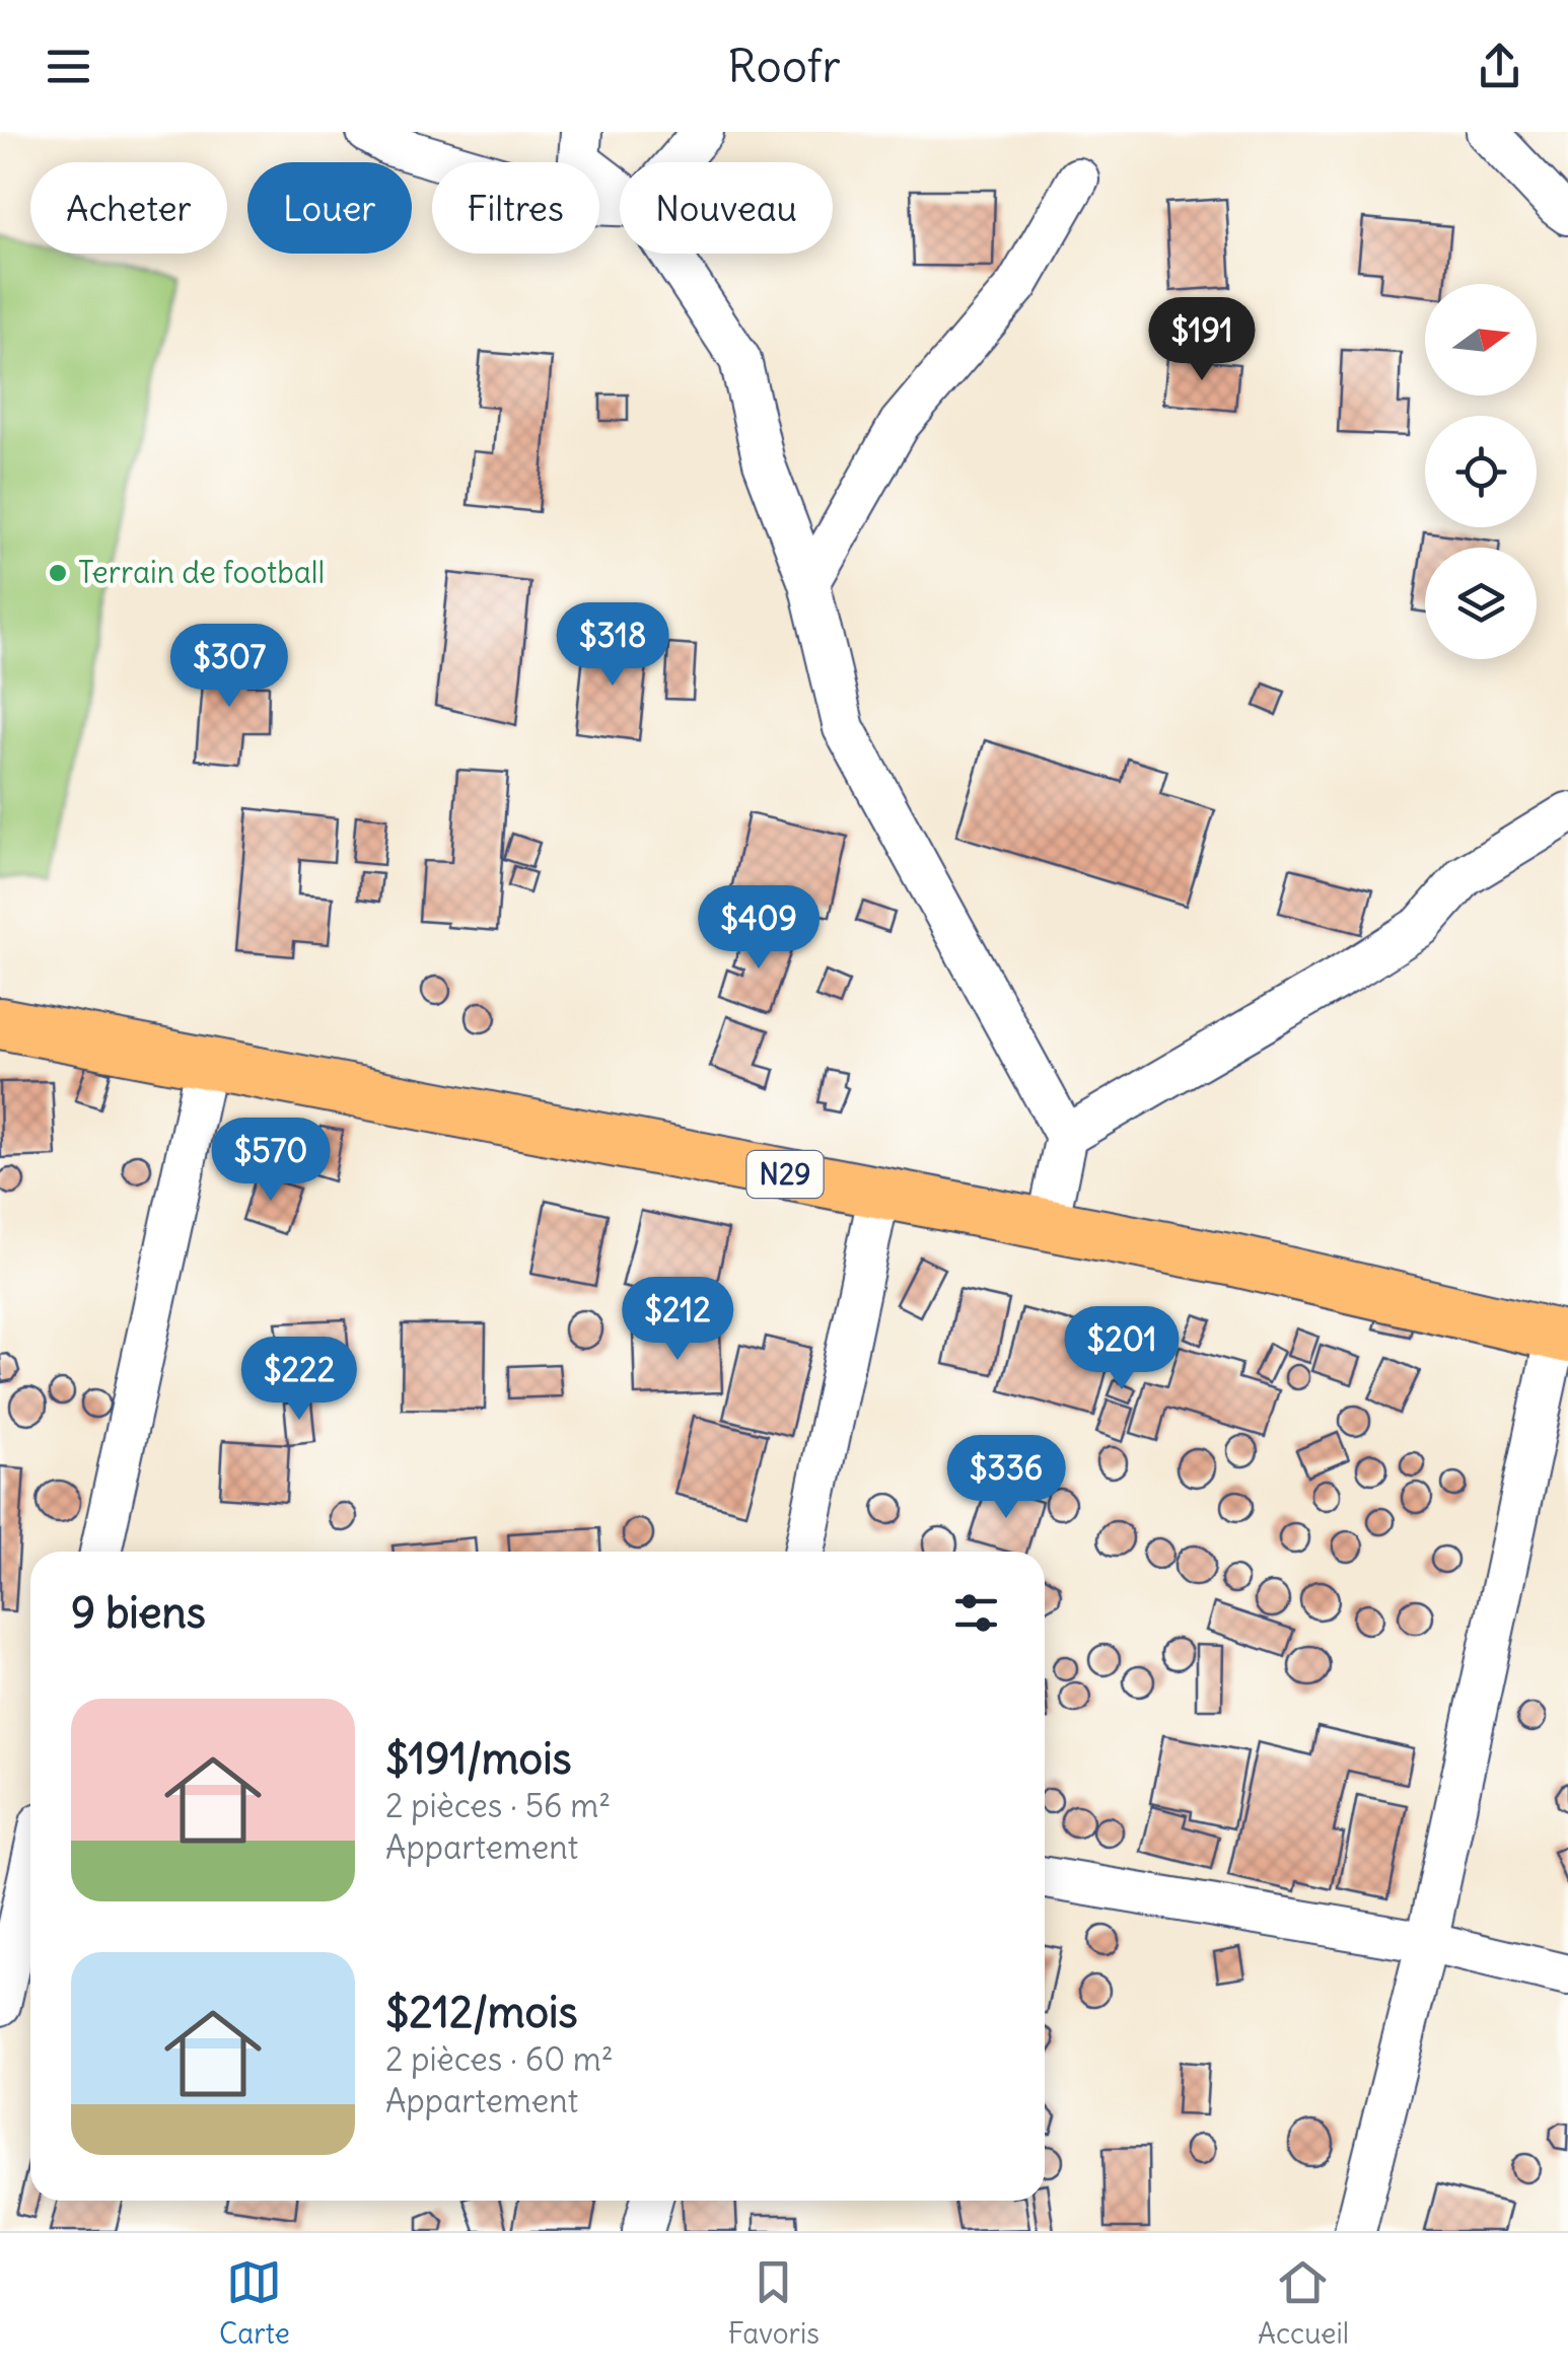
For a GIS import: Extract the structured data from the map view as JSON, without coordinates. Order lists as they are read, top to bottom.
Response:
{
  "streets": {
    "main road": ["N29"]
  },
  "places": ["Terrain de football"],
  "north": "right",
  "page": {
    "header": "Roofr",
    "chip": [
      "Acheter",
      "Louer",
      "Filtres",
      "Nouveau"
    ],
    "price": [
      "$191",
      "$318",
      "$307",
      "$409",
      "$570",
      "$212",
      "$201",
      "$222",
      "$336"
    ],
    "heading": "9 biens",
    "list": [
      {
        "name": "$191/mois",
        "note": "2 pièces · 56 m² · Appartement"
      },
      {
        "name": "$212/mois",
        "note": "2 pièces · 60 m² · Appartement"
      }
    ],
    "tabs": ["Carte", "Favoris", "Accueil"]
  }
}
